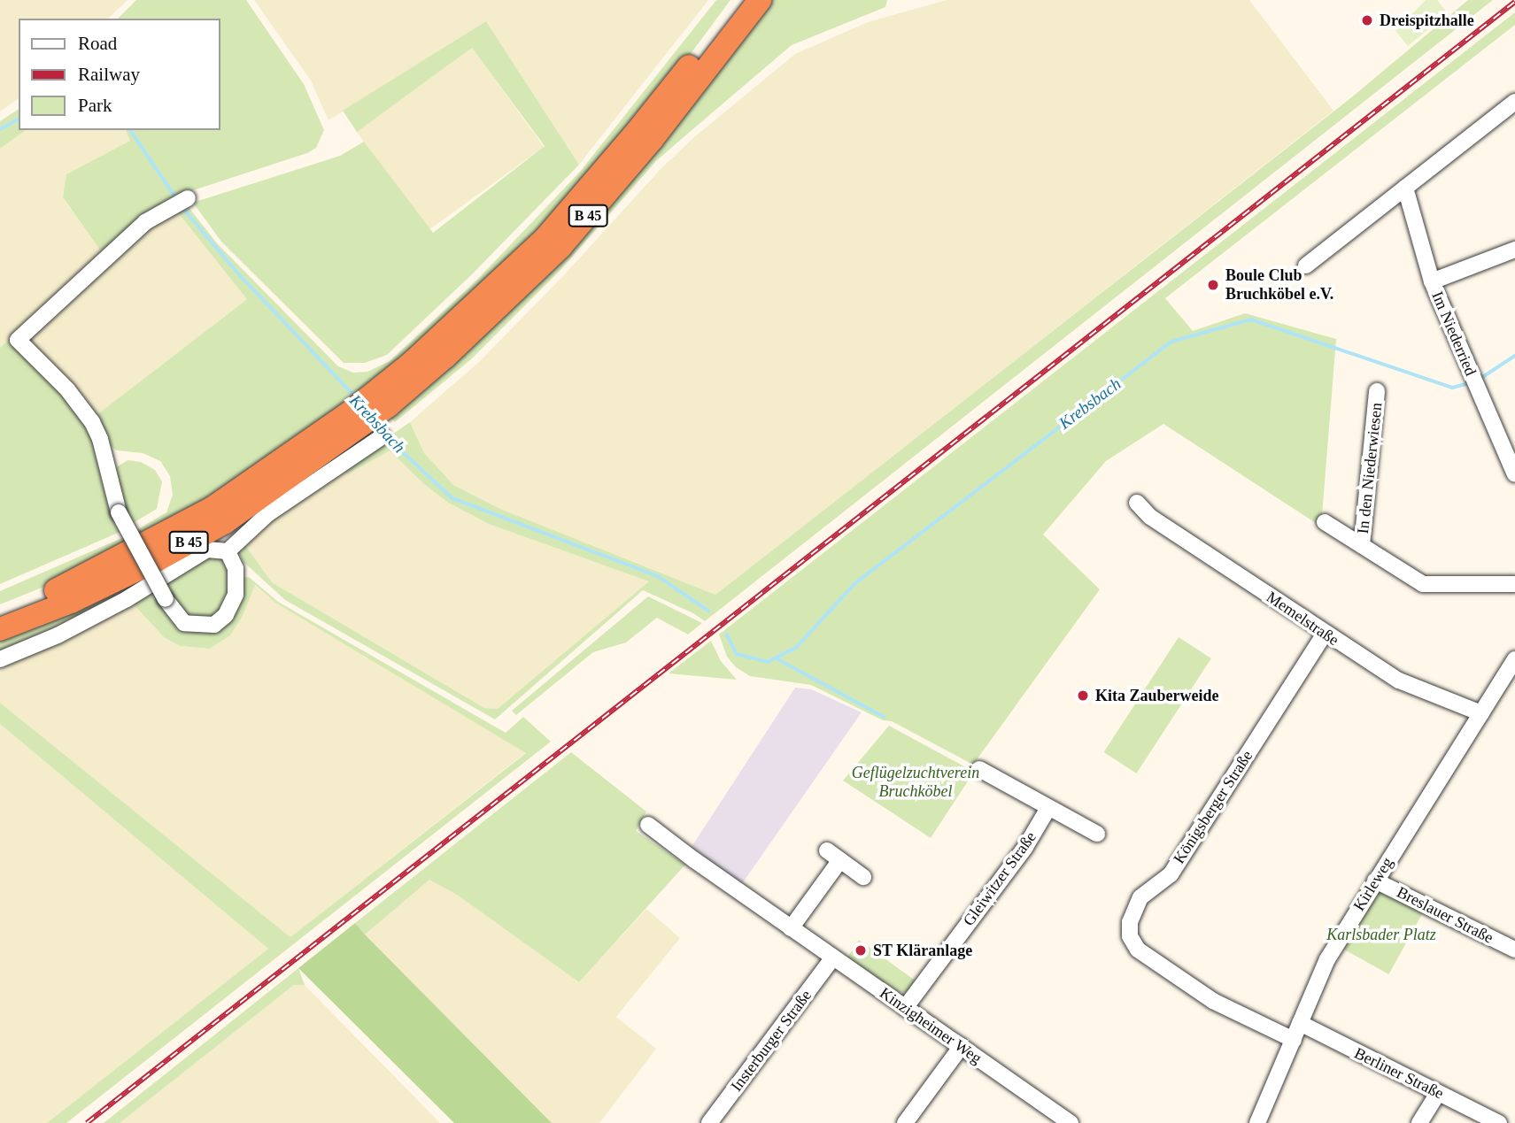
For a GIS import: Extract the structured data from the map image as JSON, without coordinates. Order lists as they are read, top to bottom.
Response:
{
  "streets": {
    "highway": ["B 45"],
    "street": [
      "Im Niederried",
      "In den Niederwiesen",
      "Memelstraße",
      "Königsberger Straße",
      "Gleiwitzer Straße",
      "Kirleweg",
      "Breslauer Straße",
      "Kinzigheimer Weg",
      "Insterburger Straße",
      "Berliner Straße"
    ]
  },
  "crossings": [
    ["Memelstraße", "Königsberger Straße"],
    ["Memelstraße", "Kirleweg"],
    ["Königsberger Straße", "Kirleweg"],
    ["Gleiwitzer Straße", "Kinzigheimer Weg"],
    ["Kirleweg", "Breslauer Straße"],
    ["Kirleweg", "Berliner Straße"],
    ["Kinzigheimer Weg", "Insterburger Straße"]
  ],
  "water": ["Krebsbach"],
  "parks": ["Geflügelzuchtverein Bruchköbel", "Karlsbader Platz"],
  "places": [
    "Dreispitzhalle",
    "Boule Club Bruchköbel e.V.",
    "Kita Zauberweide",
    "ST Kläranlage"
  ],
  "legend": ["Road", "Railway", "Park"]
}
